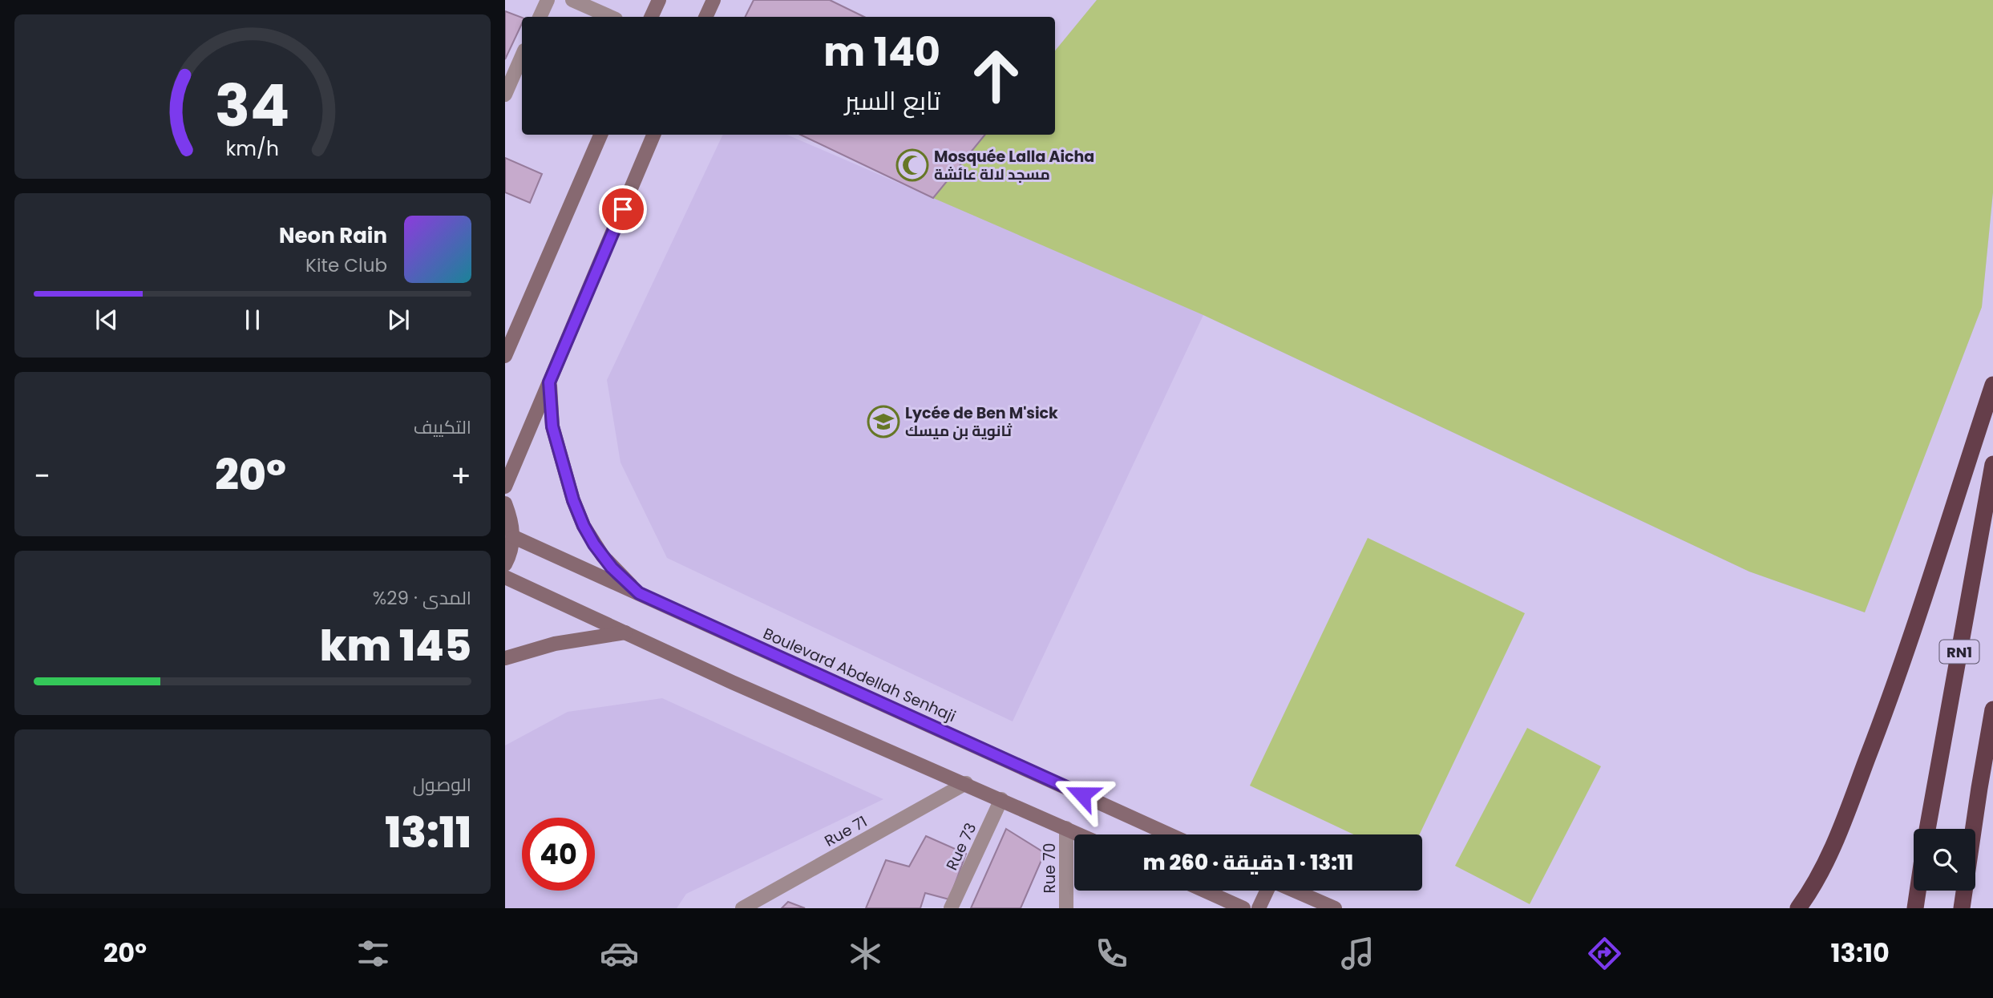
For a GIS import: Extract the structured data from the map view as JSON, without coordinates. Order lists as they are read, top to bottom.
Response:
{
  "streets": {
    "highway": ["RN1"],
    "street": [
      "Boulevard Abdellah Senhaji",
      "Rue 71",
      "Rue 73",
      "Rue 70"
    ]
  },
  "places": {
    "mosque": ["Mosquée Lalla Aicha مسجد لالة عائشة"],
    "school or university": ["Lycée de Ben M'sick ثانوية بن ميسك"]
  },
  "page": {
    "turn": ["140 m", "تابع السير"],
    "song": ["Neon Rain", "Kite Club"],
    "tile": [
      "التكييف",
      ["المدى · 29%", "145 km"],
      ["الوصول", "13:11"]
    ],
    "heat": ["−", "20°", "+"],
    "limit": "40",
    "trip": "13:11 · 1 دقيقة · 260 m",
    "tabs": ["13:10", "20°"],
    "gauge": ["34", "km/h"]
  }
}
